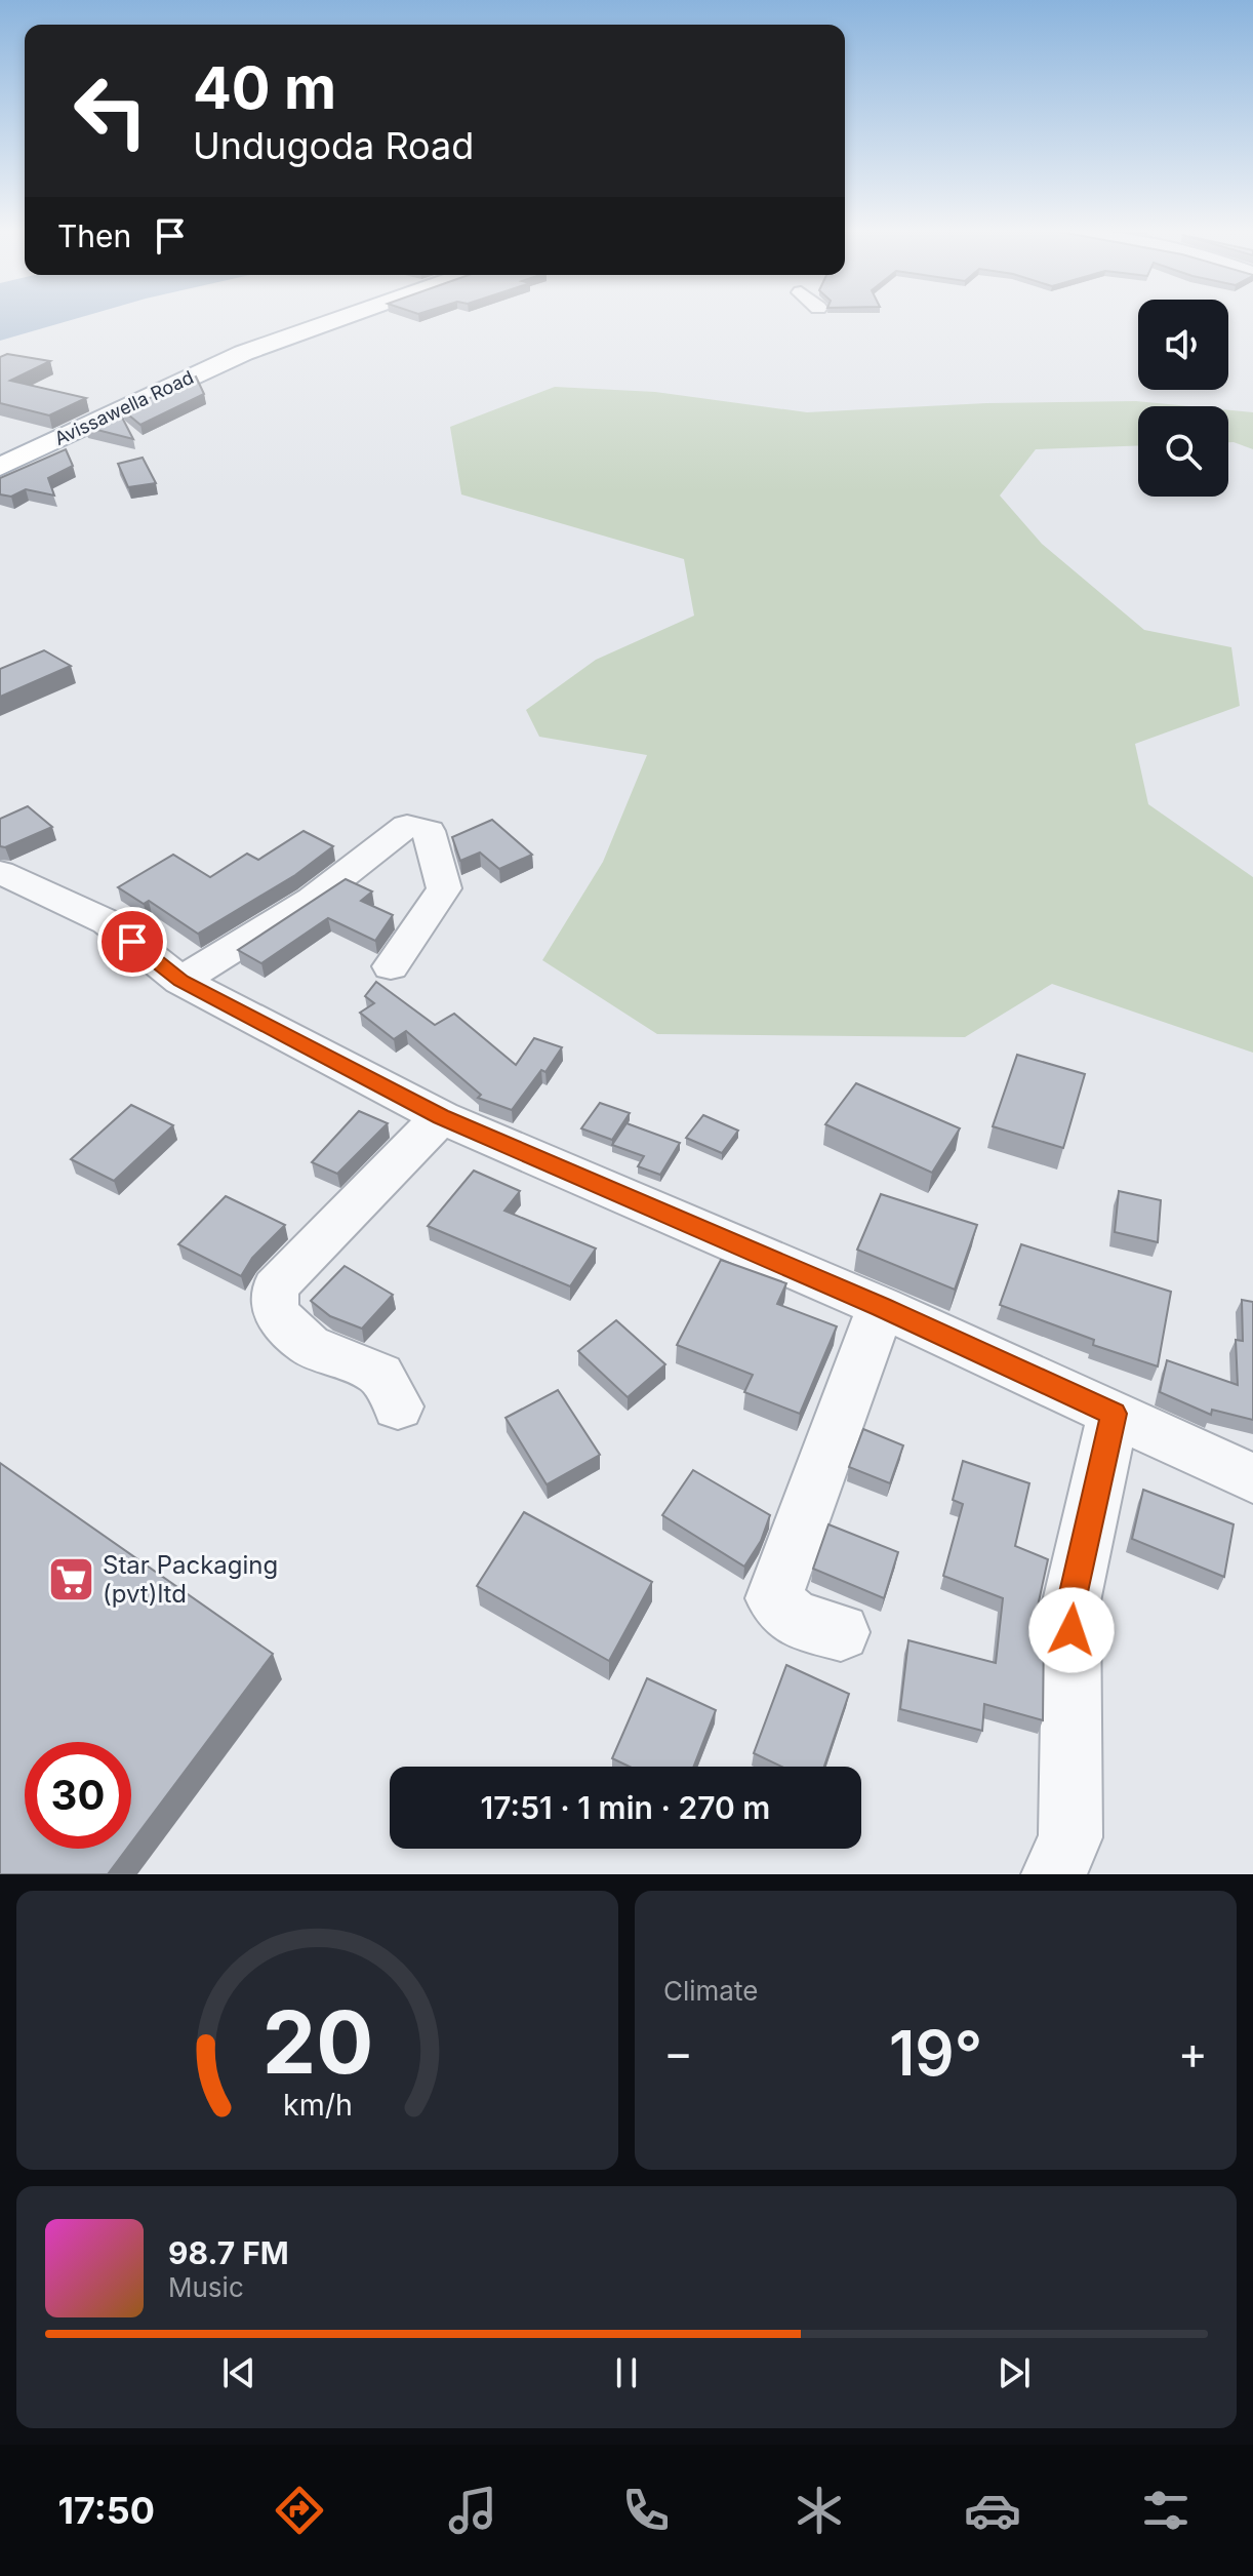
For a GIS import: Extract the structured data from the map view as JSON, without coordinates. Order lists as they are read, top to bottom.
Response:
{
  "streets": {
    "main road": ["Avissawella Road"]
  },
  "places": {
    "supermarket": ["Star Packaging (pvt)ltd"]
  },
  "page": {
    "turn": ["40 m", "Undugoda Road"],
    "then": "Then",
    "limit": "30",
    "trip": "17:51 · 1 min · 270 m",
    "tile": "Climate",
    "heat": ["−", "19°", "+"],
    "song": ["98.7 FM", "Music"],
    "tabs": "17:50",
    "gauge": ["20", "km/h"]
  }
}
